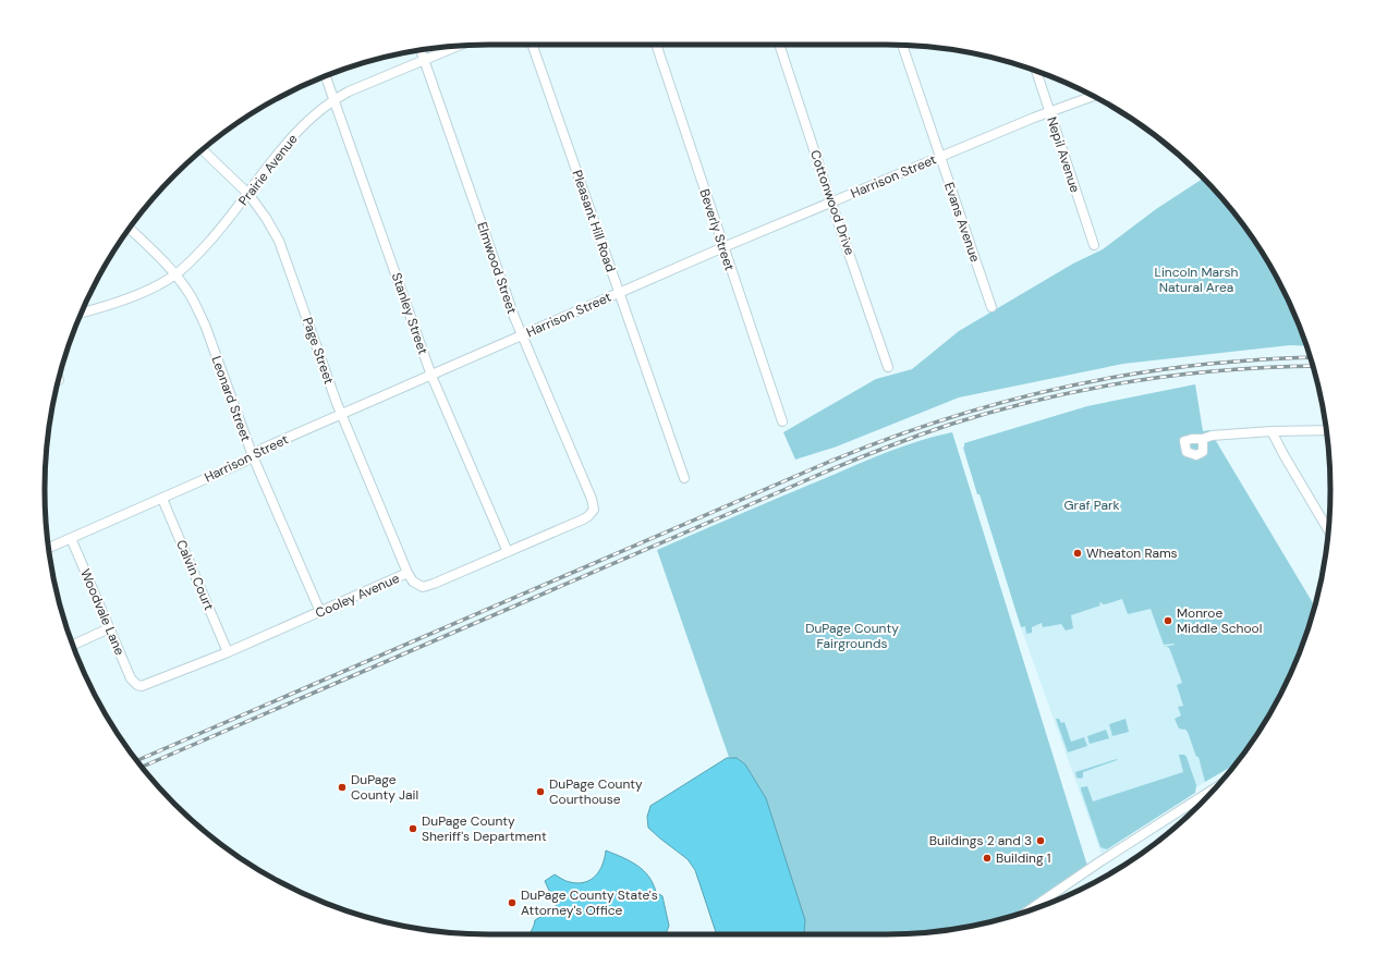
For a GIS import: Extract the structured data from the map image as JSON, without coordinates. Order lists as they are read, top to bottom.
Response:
{
  "streets": {
    "street": [
      "Nepil Avenue",
      "Prairie Avenue",
      "Harrison Street",
      "Cottonwood Drive",
      "Pleasant Hill Road",
      "Evans Avenue",
      "Beverly Street",
      "Elmwood Street",
      "Stanley Street",
      "Page Street",
      "Leonard Street",
      "Calvin Court",
      "Cooley Avenue",
      "Woodvale Lane"
    ]
  },
  "crossings": [
    ["Nepil Avenue", "Harrison Street"],
    ["Prairie Avenue", "Elmwood Street"],
    ["Prairie Avenue", "Stanley Street"],
    ["Prairie Avenue", "Page Street"],
    ["Prairie Avenue", "Leonard Street"],
    ["Harrison Street", "Cottonwood Drive"],
    ["Harrison Street", "Pleasant Hill Road"],
    ["Harrison Street", "Evans Avenue"],
    ["Harrison Street", "Beverly Street"],
    ["Harrison Street", "Elmwood Street"],
    ["Harrison Street", "Stanley Street"],
    ["Harrison Street", "Page Street"],
    ["Harrison Street", "Leonard Street"],
    ["Harrison Street", "Calvin Court"],
    ["Harrison Street", "Woodvale Lane"],
    ["Elmwood Street", "Cooley Avenue"],
    ["Stanley Street", "Cooley Avenue"],
    ["Page Street", "Cooley Avenue"],
    ["Leonard Street", "Cooley Avenue"],
    ["Calvin Court", "Cooley Avenue"],
    ["Cooley Avenue", "Woodvale Lane"]
  ],
  "parks": ["Lincoln Marsh Natural Area", "Graf Park", "DuPage County Fairgrounds"],
  "places": [
    "Wheaton Rams",
    "Monroe Middle School",
    "DuPage County Jail",
    "DuPage County Courthouse",
    "DuPage County Sheriff's Department",
    "Buildings 2 and 3",
    "Building 1",
    "DuPage County State's Attorney's Office"
  ]
}
